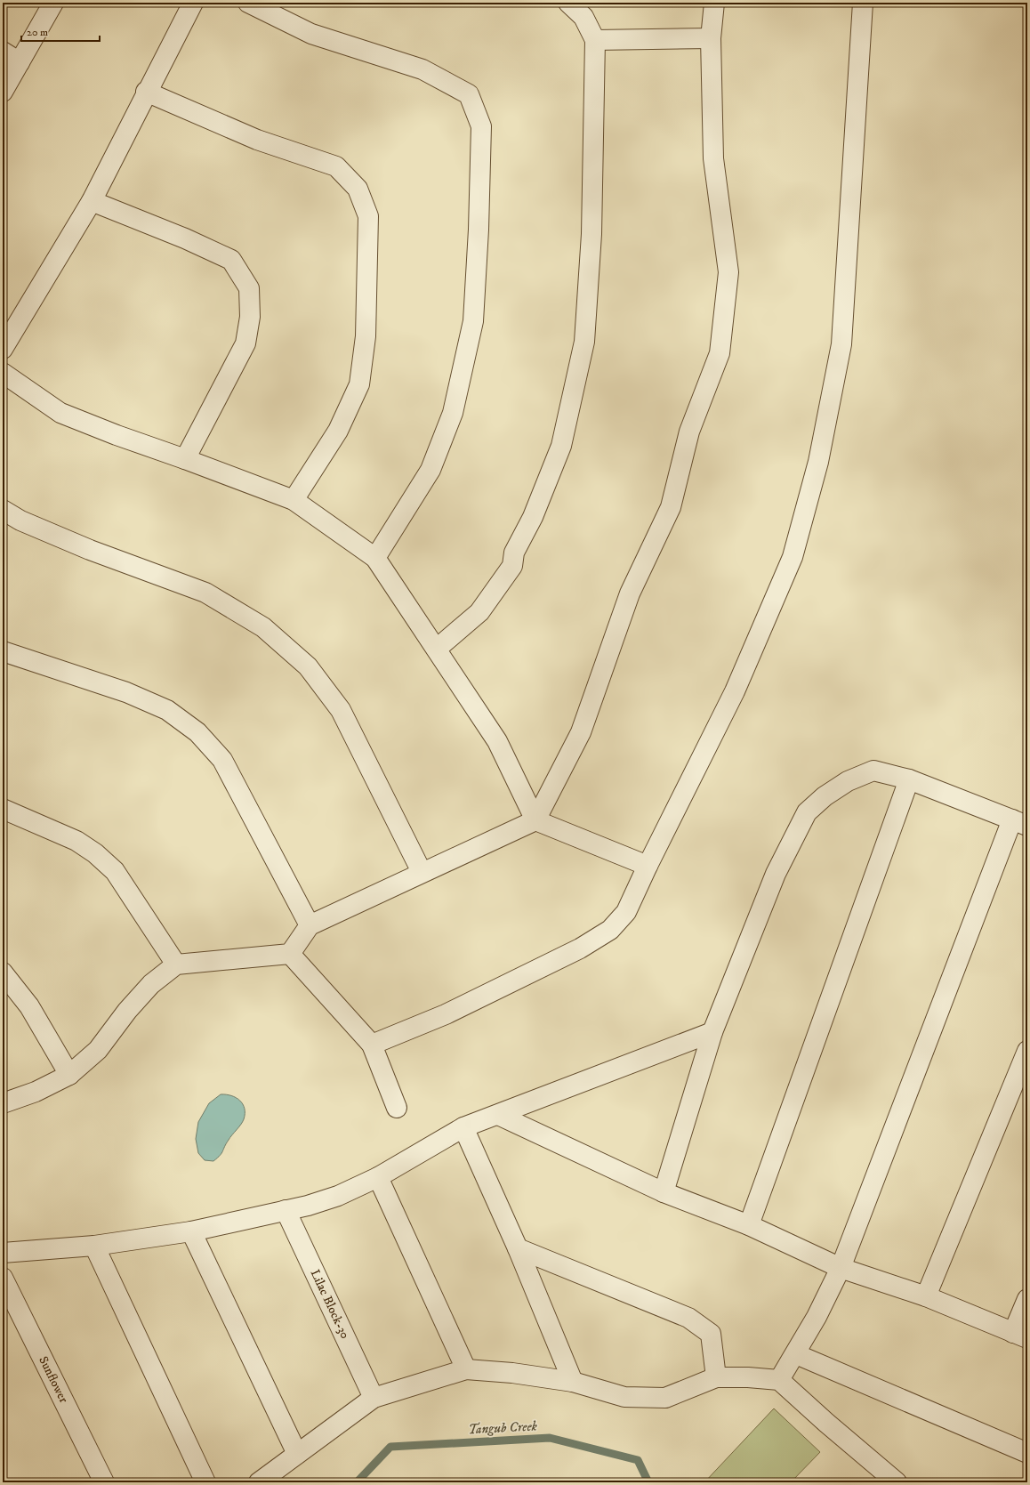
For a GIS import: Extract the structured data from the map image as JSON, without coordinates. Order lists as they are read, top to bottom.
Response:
{
  "streets": {
    "street": ["Lilac Block-30", "Sunflower"]
  },
  "water": ["Tangub Creek"],
  "scale_bar": "20 m"
}
